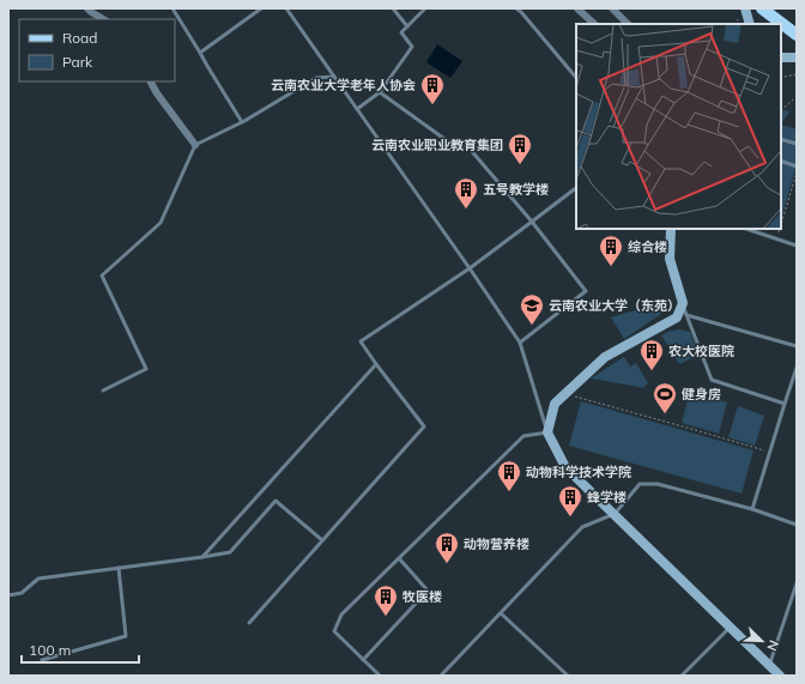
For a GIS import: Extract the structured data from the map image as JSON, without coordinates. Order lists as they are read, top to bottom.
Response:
{
  "places": {
    "building": [
      "云南农业大学老年人协会",
      "云南农业职业教育集团",
      "五号教学楼",
      "综合楼",
      "农大校医院",
      "动物科学技术学院",
      "蜂学楼",
      "动物营养楼",
      "牧医楼"
    ],
    "school or university": ["云南农业大学（东苑）"],
    "sports": ["健身房"]
  },
  "legend": ["Road", "Park"],
  "scale_bar": "100 m",
  "north": "bottom right"
}
